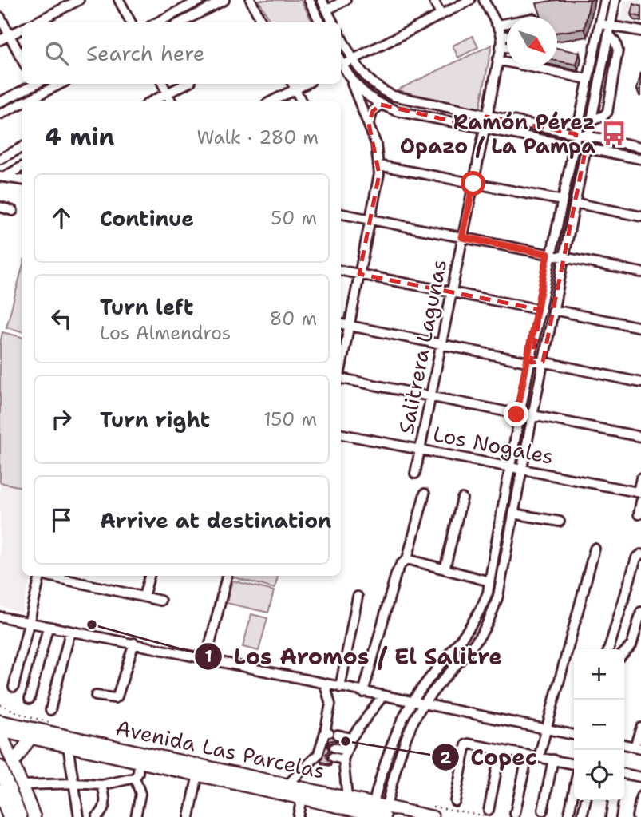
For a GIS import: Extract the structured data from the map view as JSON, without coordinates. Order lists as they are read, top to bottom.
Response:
{
  "streets": {
    "main road": ["Avenida Las Parcelas"],
    "street": ["Salitrera Lagunas", "Los Nogales"]
  },
  "crossings": [
    ["Salitrera Lagunas", "Los Nogales"]
  ],
  "places": {
    "bus stop": ["Ramón Pérez Opazo / La Pampa"],
    "other": ["Los Aromos / El Salitre", "Copec"]
  },
  "north": "bottom right",
  "page": {
    "search": "Search here",
    "heading": ["4 min", "Walk · 280 m"],
    "list": [
      ["Continue", "50 m"],
      ["Turn left", "Los Almendros", "80 m"],
      ["Turn right", "150 m"],
      "Arrive at destination"
    ],
    "map_buttons": ["+", "−"]
  }
}
